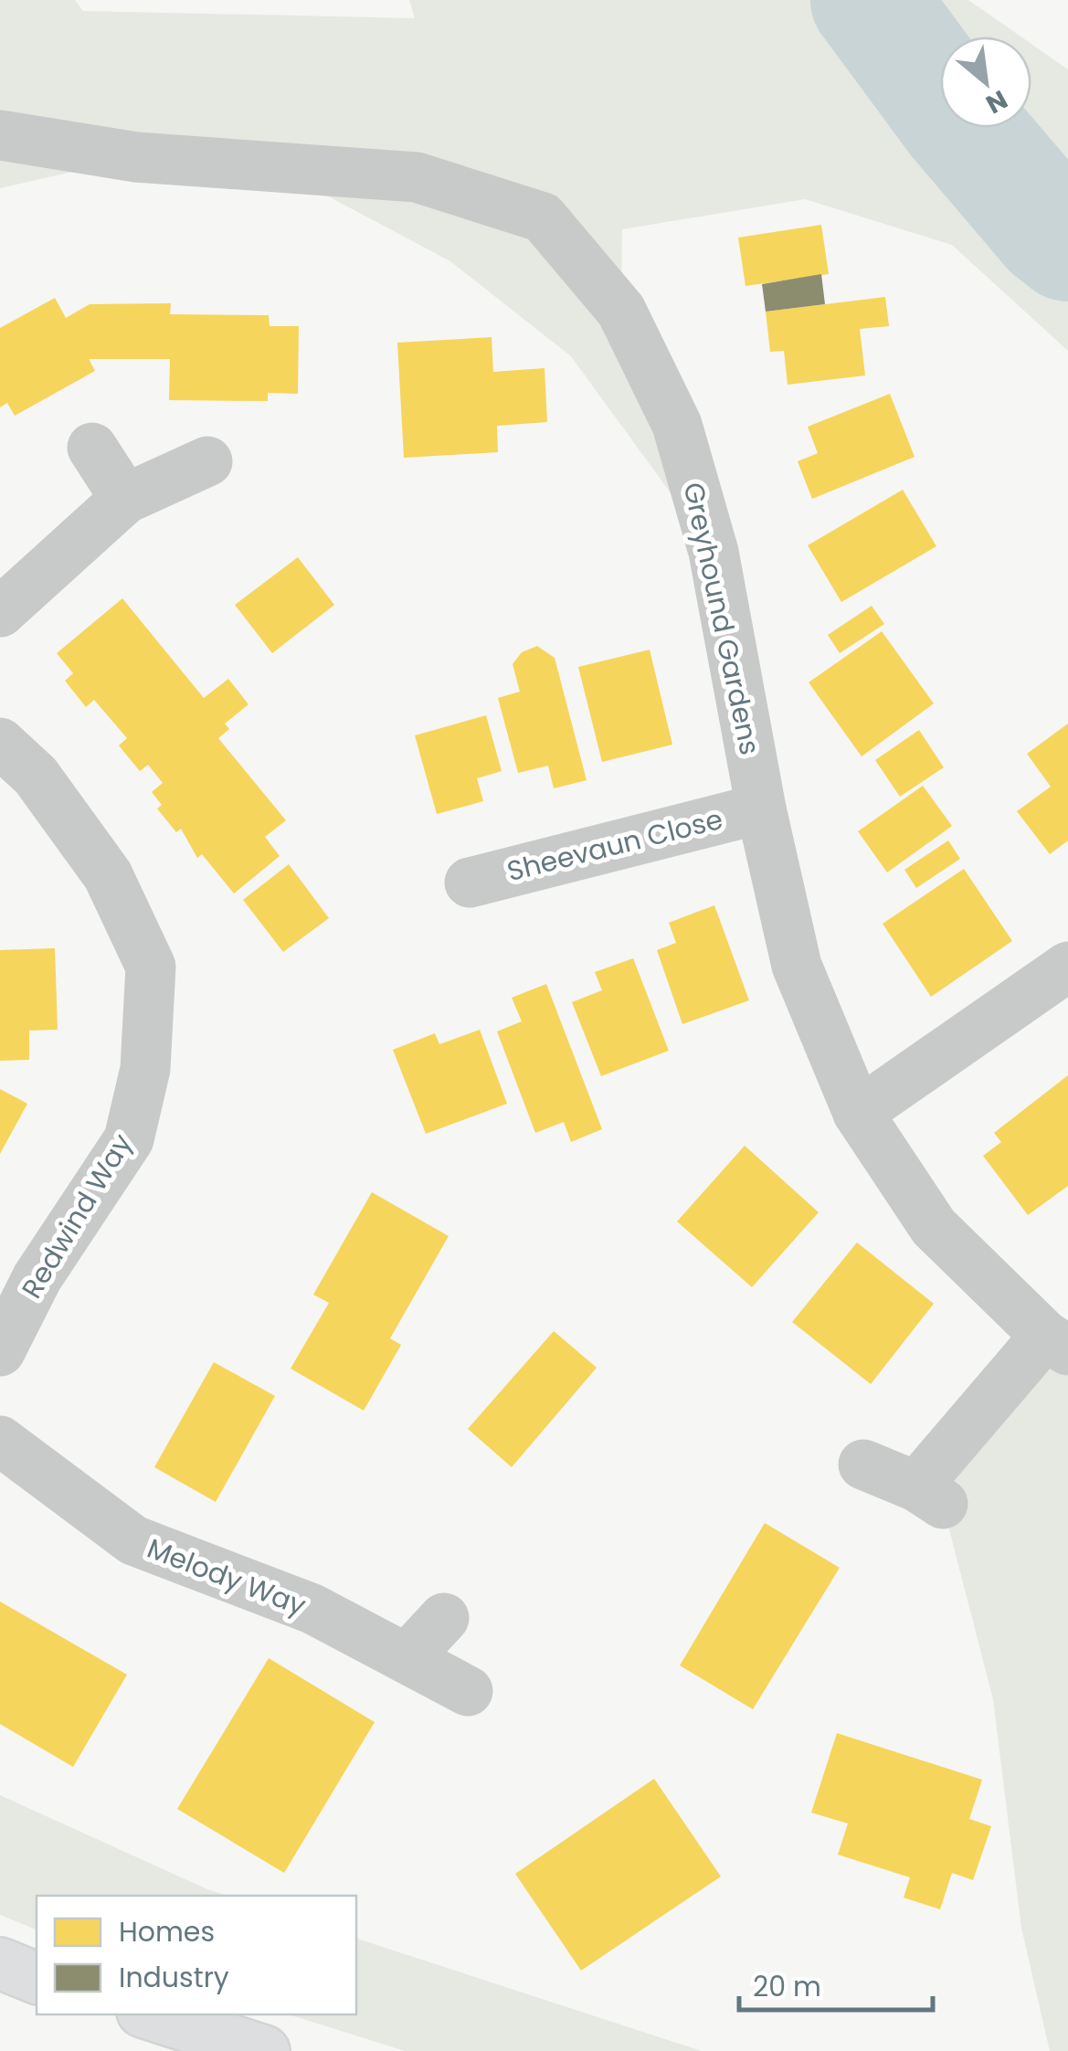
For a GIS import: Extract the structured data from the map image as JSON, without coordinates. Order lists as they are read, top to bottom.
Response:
{
  "streets": {
    "street": [
      "Greyhound Gardens",
      "Sheevaun Close",
      "Redwind Way",
      "Melody Way"
    ]
  },
  "crossings": [
    ["Greyhound Gardens", "Sheevaun Close"]
  ],
  "legend": ["Homes", "Industry"],
  "scale_bar": "20 m",
  "north": "bottom right"
}
